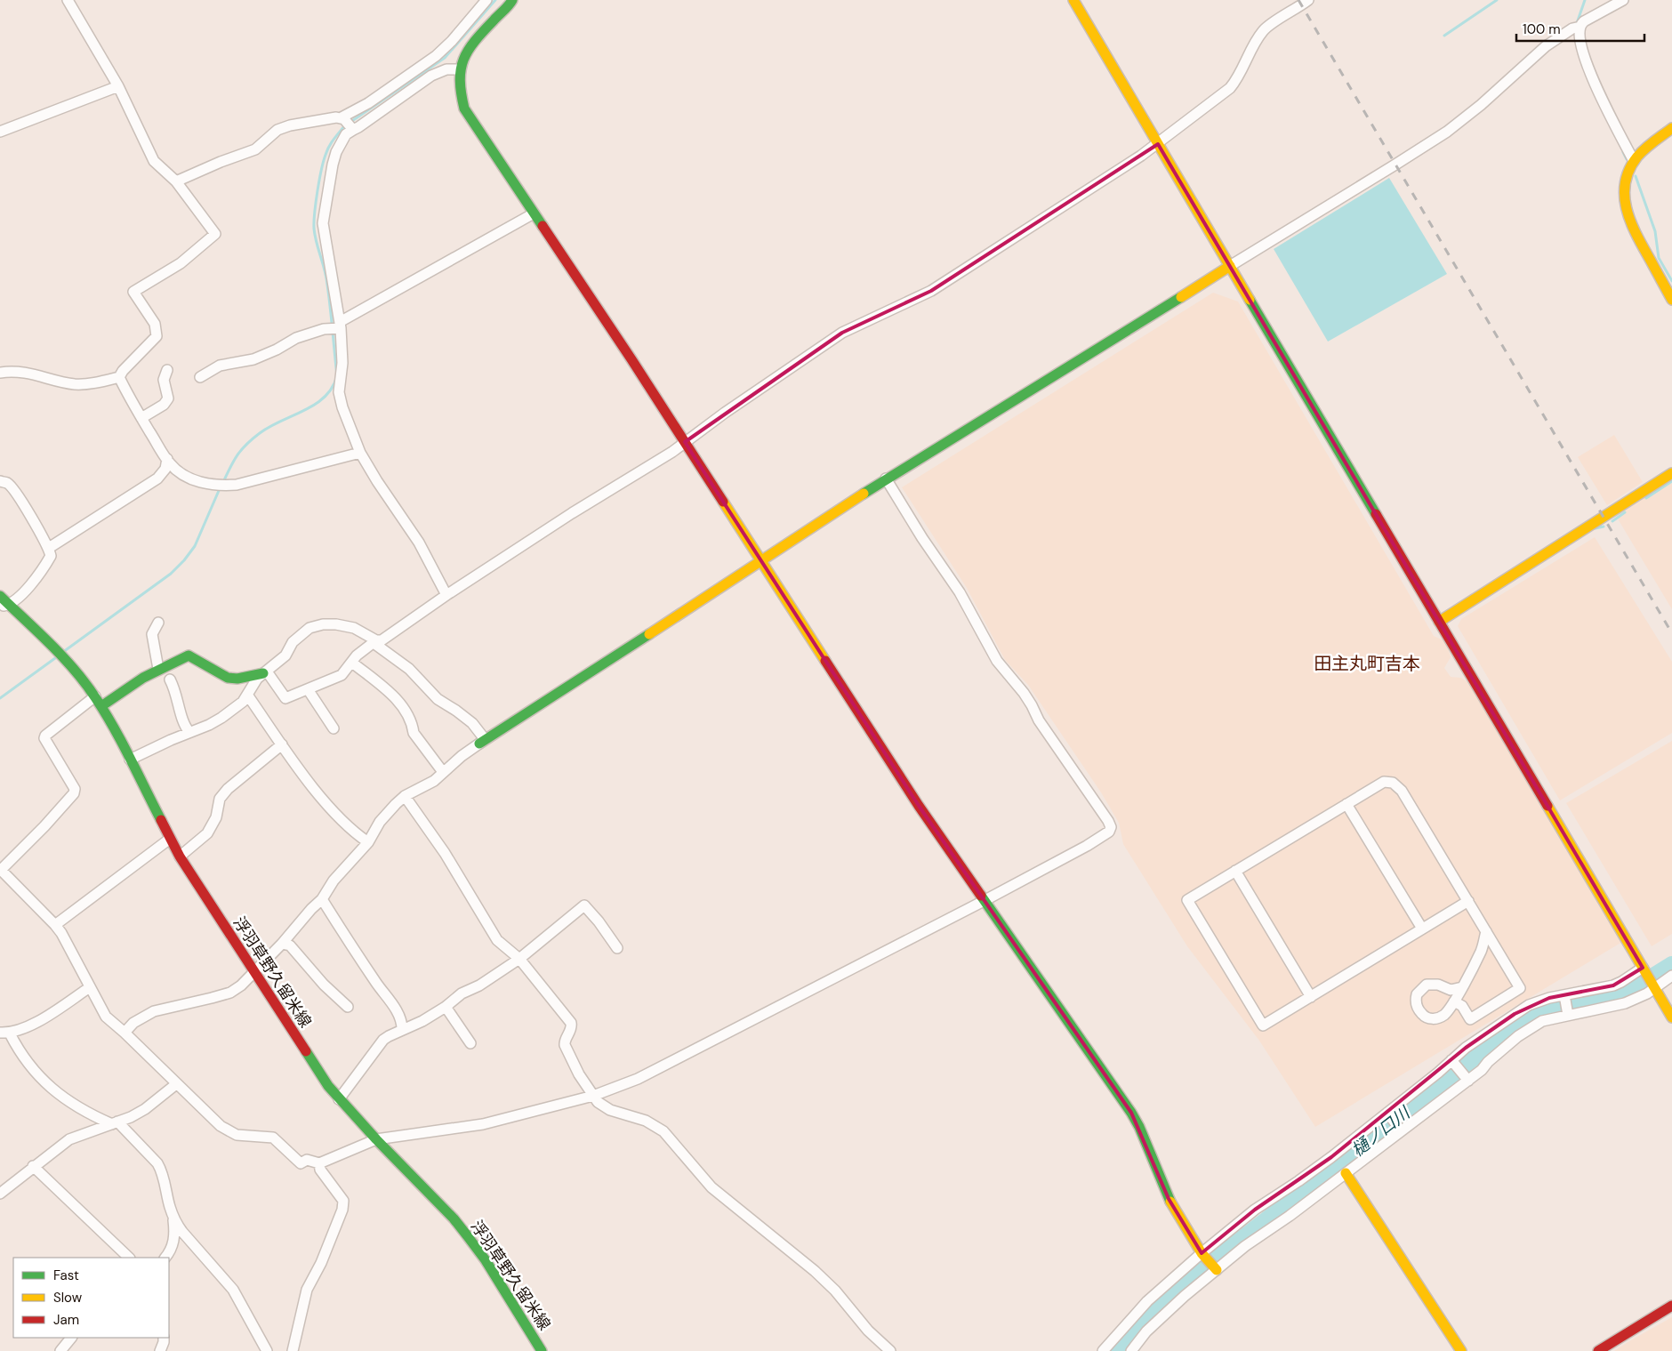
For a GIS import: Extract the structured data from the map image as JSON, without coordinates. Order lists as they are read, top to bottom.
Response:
{
  "streets": {
    "street": ["浮羽草野久留米線"]
  },
  "districts": ["田主丸町吉本"],
  "water": ["樋ノ口川"],
  "legend": ["Fast", "Slow", "Jam"],
  "scale_bar": "100 m"
}
